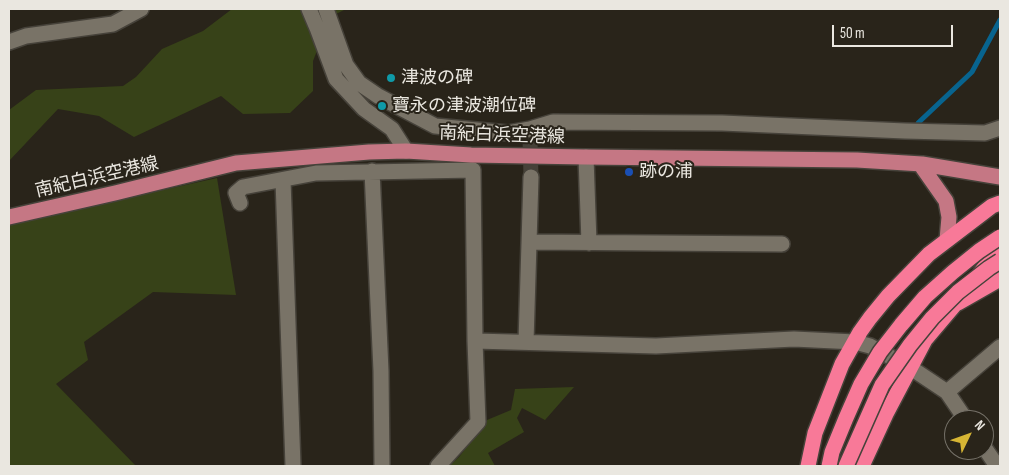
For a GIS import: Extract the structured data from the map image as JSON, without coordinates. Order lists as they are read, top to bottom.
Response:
{
  "streets": {
    "main road": ["南紀白浜空港線"]
  },
  "places": ["津波の碑", "寶永の津波潮位碑", "跡の浦"],
  "scale_bar": "50 m",
  "north": "top right"
}
